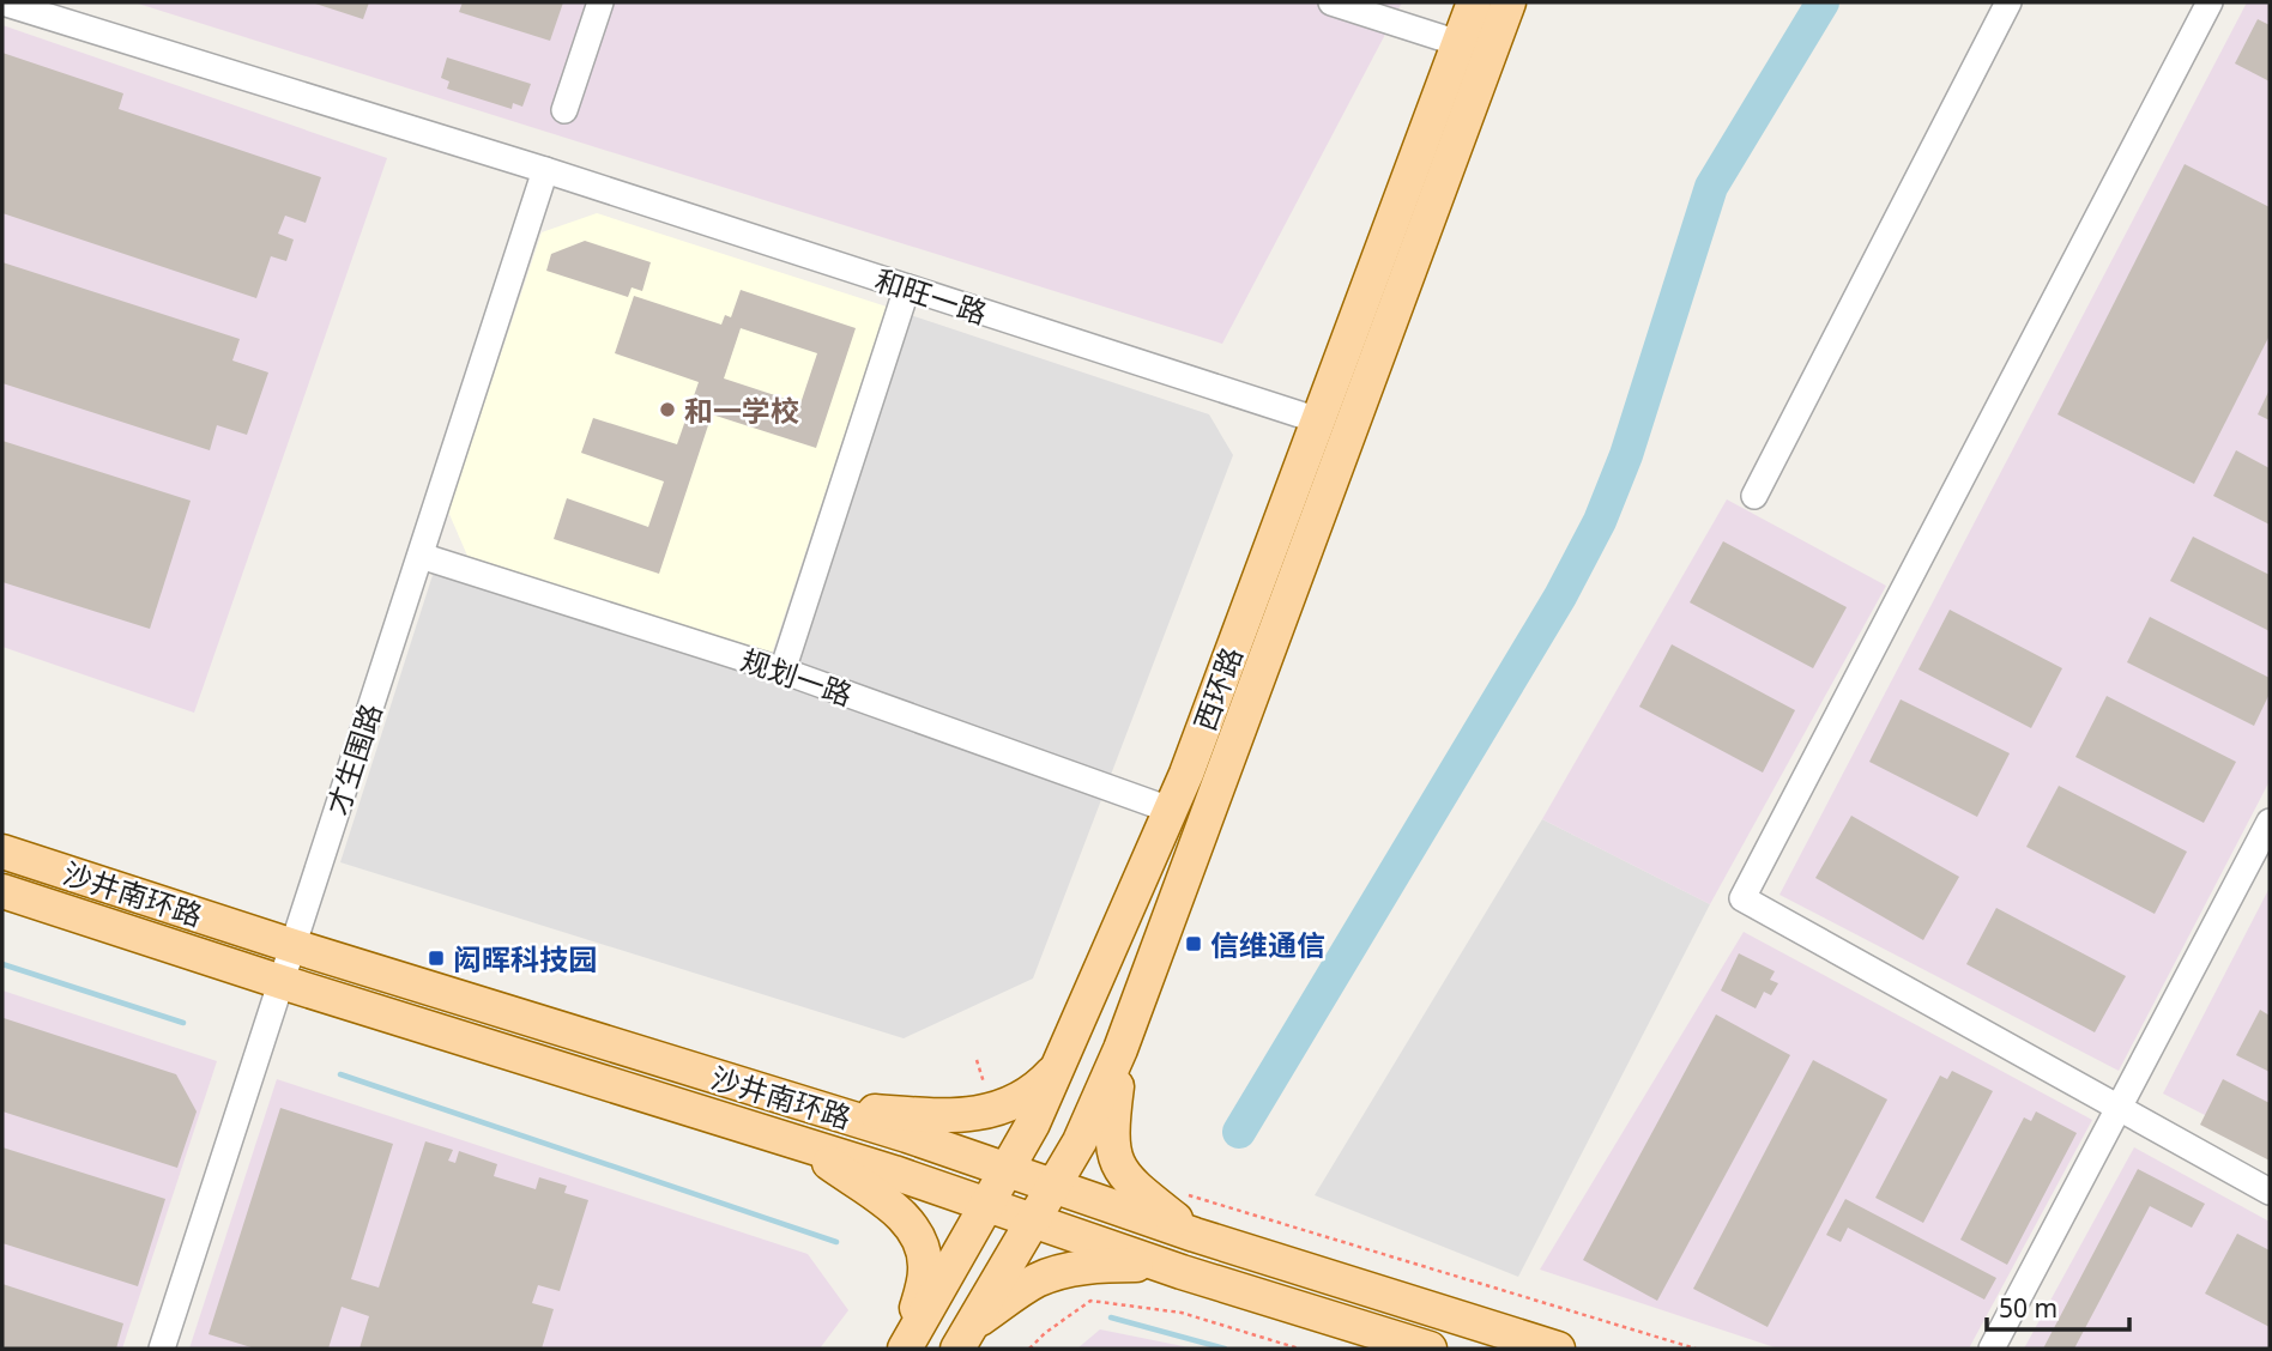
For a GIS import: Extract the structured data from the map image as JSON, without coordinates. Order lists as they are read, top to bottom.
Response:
{
  "streets": {
    "main road": ["西环路", "沙井南环路"],
    "street": ["和旺一路", "规划一路", "才生围路"]
  },
  "crossings": [
    ["和旺一路", "西环路"],
    ["和旺一路", "才生围路"],
    ["规划一路", "西环路"],
    ["规划一路", "才生围路"],
    ["西环路", "沙井南环路"],
    ["才生围路", "沙井南环路"]
  ],
  "places": {
    "other": ["和一学校"],
    "transit": ["信维通信", "闳晖科技园"]
  },
  "scale_bar": "50 m"
}
